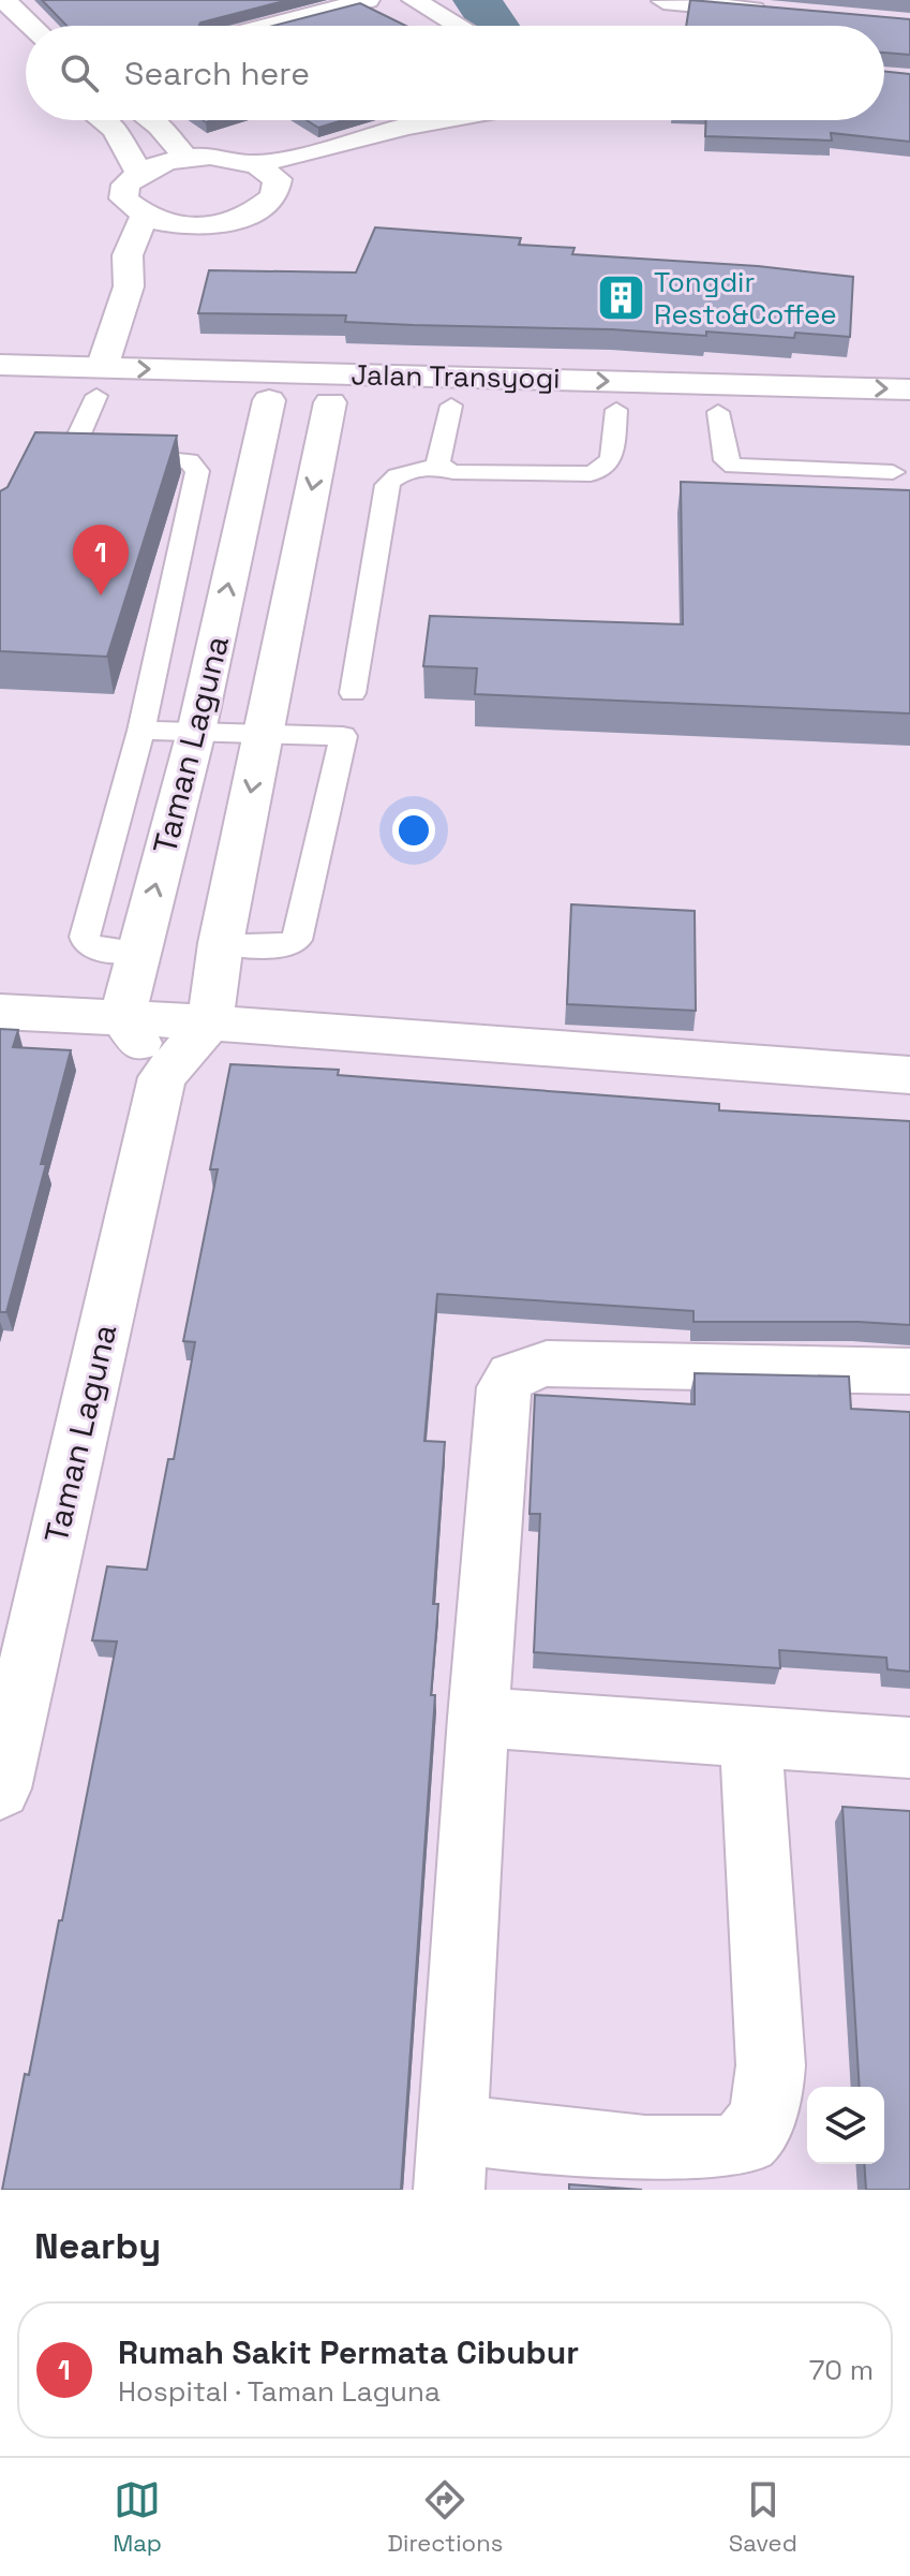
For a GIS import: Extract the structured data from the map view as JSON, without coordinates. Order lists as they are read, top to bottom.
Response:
{
  "streets": {
    "main road": ["Jalan Transyogi", "Taman Laguna"]
  },
  "crossings": [
    ["Jalan Transyogi", "Taman Laguna"]
  ],
  "places": {
    "building": ["Tongdir Resto&Coffee"]
  },
  "page": {
    "search": "Search here",
    "pins": "1",
    "heading": "Nearby",
    "list": [
      {
        "mark": "1",
        "name": "Rumah Sakit Permata Cibubur",
        "note": "Hospital · Taman Laguna",
        "value": "70 m"
      }
    ],
    "nav": ["Map", "Directions", "Saved"]
  }
}
